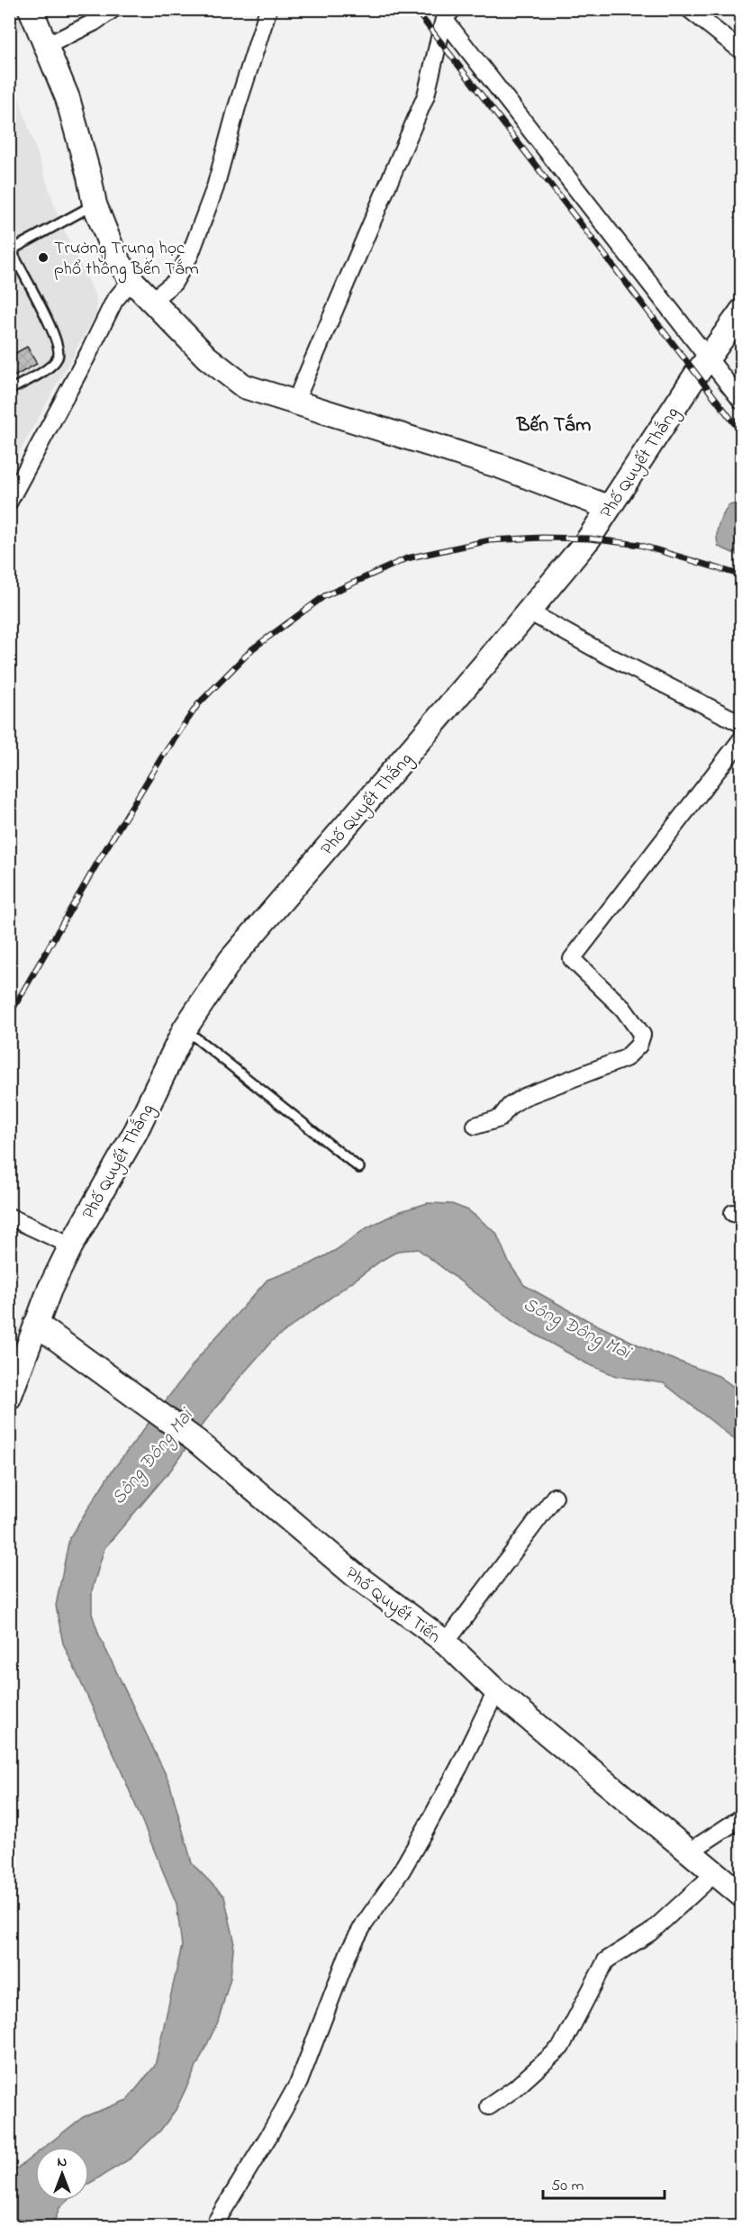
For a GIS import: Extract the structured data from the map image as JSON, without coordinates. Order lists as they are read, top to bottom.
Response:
{
  "streets": {
    "street": ["Phố Quyết Thắng", "Phố Quyết Tiến"]
  },
  "crossings": [
    ["Phố Quyết Thắng", "Phố Quyết Tiến"]
  ],
  "districts": ["Bến Tắm"],
  "water": ["Sông Đông Mai"],
  "places": ["Trường Trung học phổ thông Bến Tắm"],
  "scale_bar": "50 m",
  "north": "top"
}
